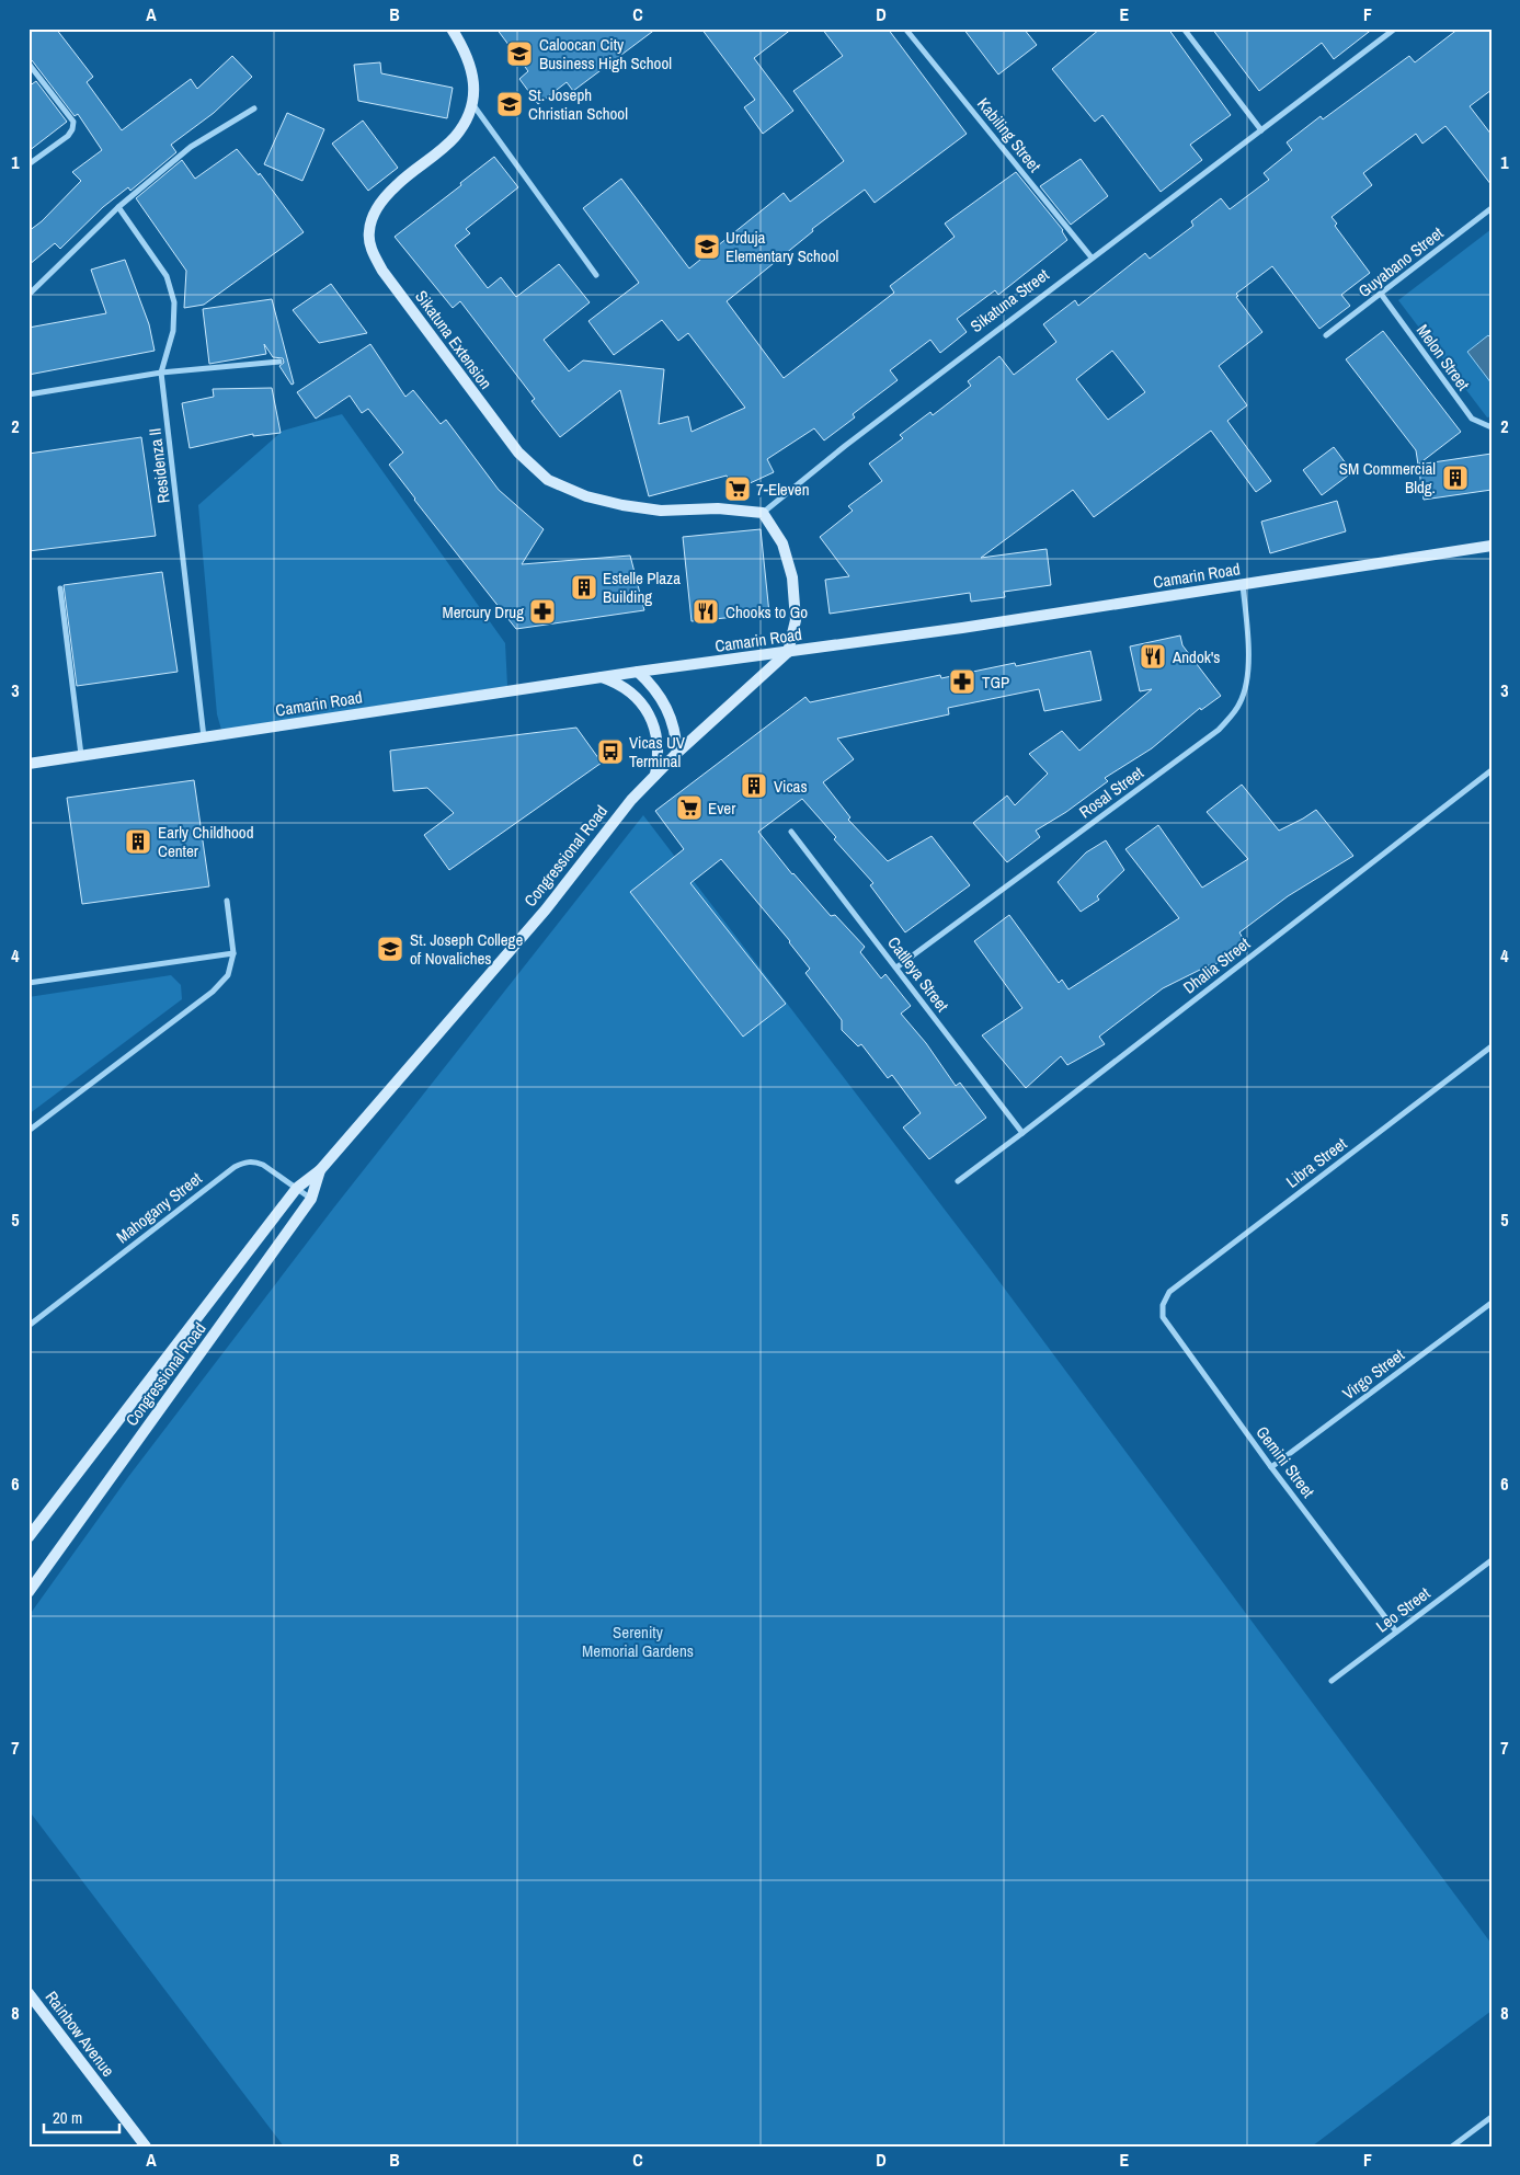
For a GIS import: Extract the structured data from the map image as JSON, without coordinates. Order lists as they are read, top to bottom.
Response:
{
  "streets": {
    "main road": [
      "Sikatuna Extension",
      "Camarin Road",
      "Congressional Road",
      "Rainbow Avenue"
    ],
    "street": [
      "Kabiling Street",
      "Guyabano Street",
      "Sikatuna Street",
      "Melon Street",
      "Residenza II",
      "Rosal Street",
      "Dhalia Street",
      "Catlleya Street",
      "Libra Street",
      "Mahogany Street",
      "Virgo Street",
      "Gemini Street",
      "Leo Street"
    ]
  },
  "crossings": [
    ["Kabiling Street", "Sikatuna Street"],
    ["Guyabano Street", "Melon Street"],
    ["Sikatuna Street", "Sikatuna Extension"],
    ["Residenza II", "Camarin Road"],
    ["Camarin Road", "Rosal Street"],
    ["Camarin Road", "Congressional Road"],
    ["Rosal Street", "Catlleya Street"],
    ["Congressional Road", "Mahogany Street"],
    ["Dhalia Street", "Catlleya Street"],
    ["Libra Street", "Gemini Street"],
    ["Virgo Street", "Gemini Street"],
    ["Gemini Street", "Leo Street"]
  ],
  "parks": ["Serenity Memorial Gardens"],
  "places": {
    "school or university": [
      "Caloocan City Business High School",
      "St. Joseph Christian School",
      "Urduja Elementary School",
      "St. Joseph College of Novaliches"
    ],
    "building": [
      "SM Commercial Bldg.",
      "Estelle Plaza Building",
      "Vicas",
      "Early Childhood Center"
    ],
    "supermarket": ["7-Eleven", "Ever"],
    "pharmacy": ["Mercury Drug", "TGP"],
    "restaurant": ["Chooks to Go", "Andok's"],
    "bus stop": ["Vicas UV Terminal"]
  },
  "scale_bar": "20 m",
  "grid": {
    "columns": [
      "A",
      "B",
      "C",
      "D",
      "E",
      "F"
    ],
    "rows": [
      "1",
      "2",
      "3",
      "4",
      "5",
      "6",
      "7",
      "8"
    ]
  }
}
